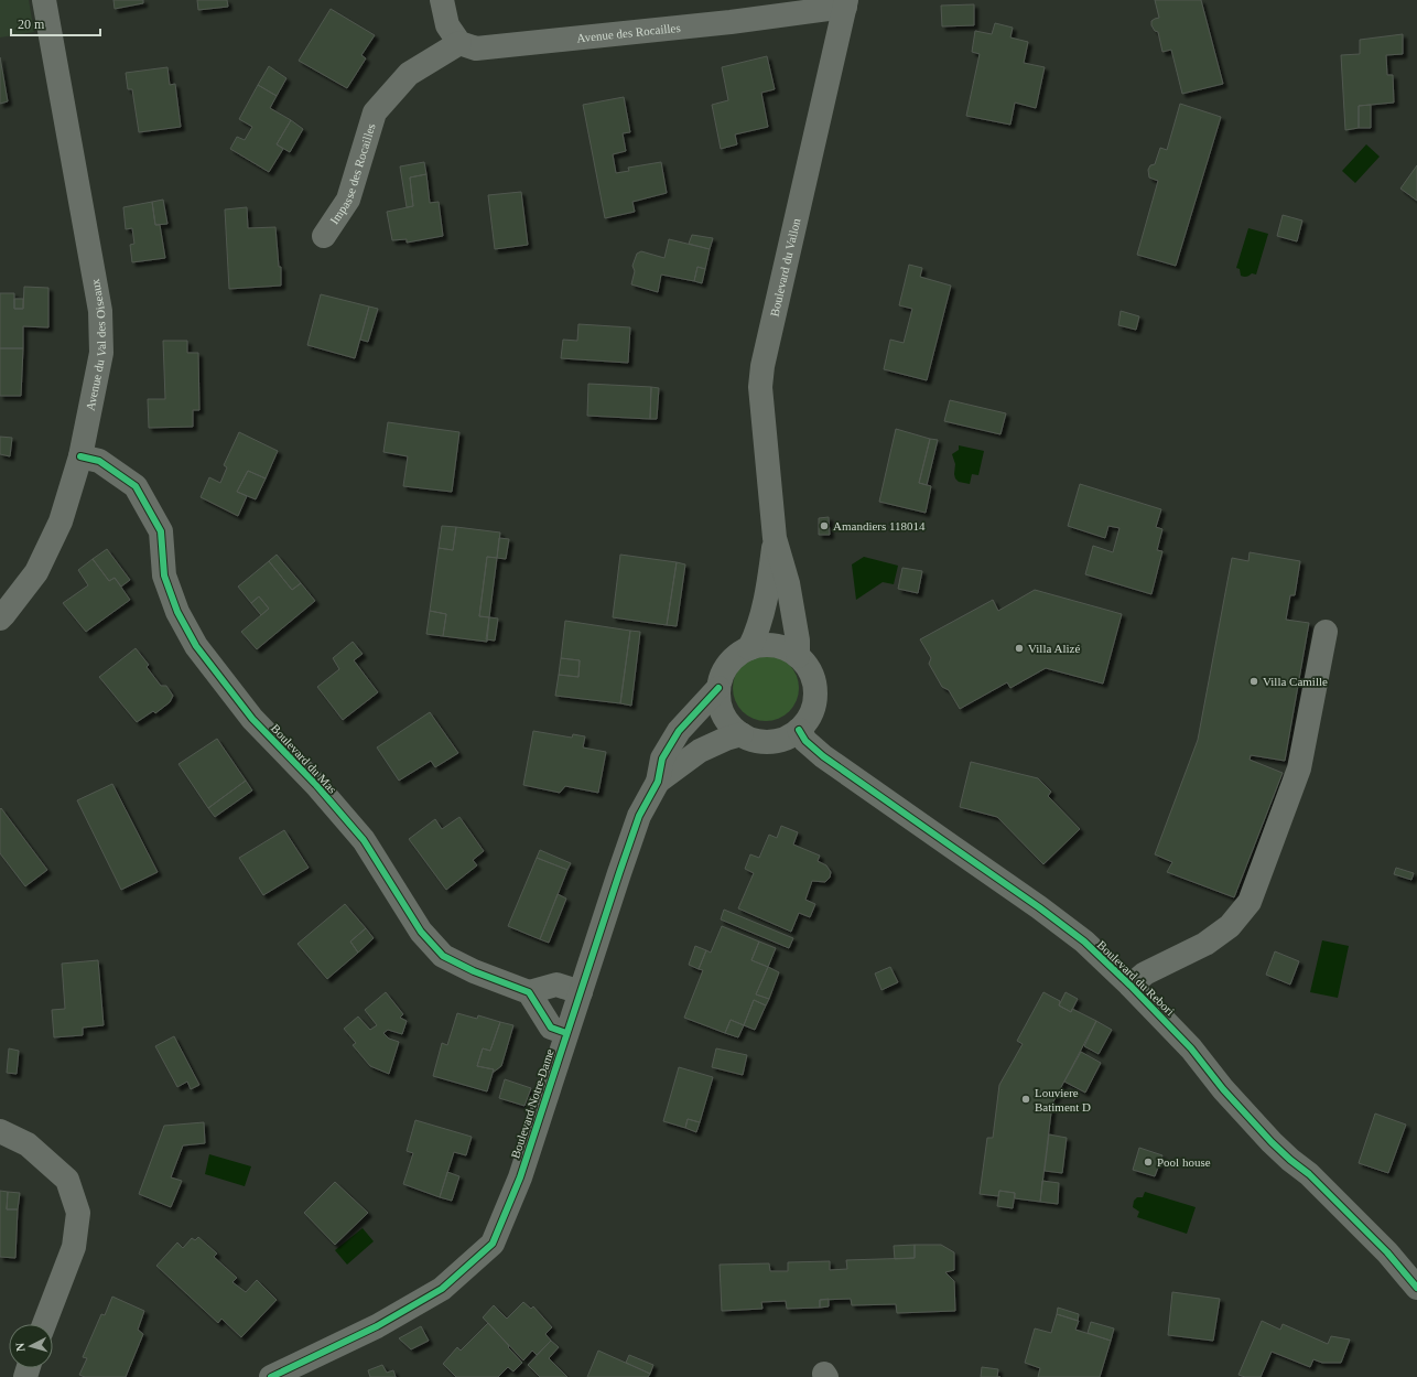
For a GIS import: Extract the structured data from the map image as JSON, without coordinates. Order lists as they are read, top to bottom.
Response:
{
  "streets": {
    "street": [
      "Avenue des Rocailles",
      "Impasse des Rocailles",
      "Boulevard du Vallon",
      "Avenue du Val des Oiseaux",
      "Boulevard du Mas",
      "Boulevard du Rebori",
      "Boulevard Notre-Dame"
    ]
  },
  "crossings": [
    ["Avenue des Rocailles", "Impasse des Rocailles"],
    ["Avenue des Rocailles", "Boulevard du Vallon"],
    ["Boulevard du Vallon", "Boulevard du Rebori"],
    ["Boulevard du Vallon", "Boulevard Notre-Dame"],
    ["Avenue du Val des Oiseaux", "Boulevard du Mas"],
    ["Boulevard du Rebori", "Boulevard Notre-Dame"]
  ],
  "places": [
    "Amandiers 118014",
    "Villa Alizé",
    "Villa Camille",
    "Louviere Batiment D",
    "Pool house"
  ],
  "scale_bar": "20 m",
  "north": "left"
}
